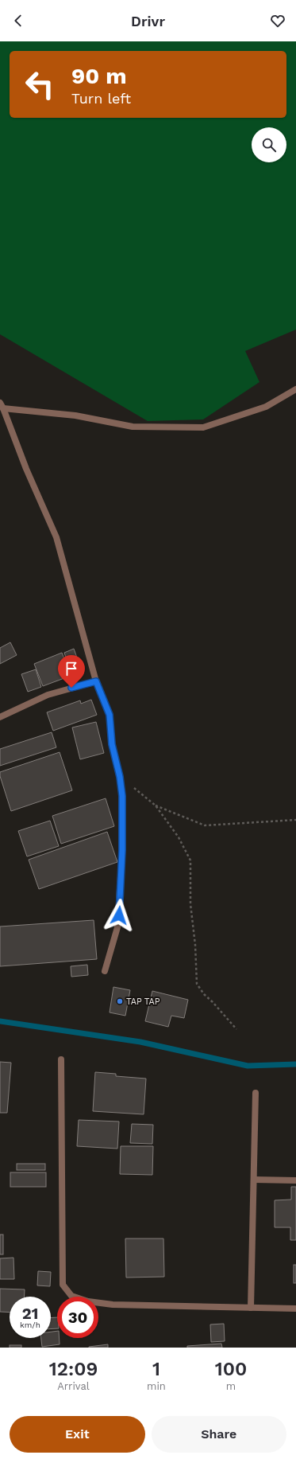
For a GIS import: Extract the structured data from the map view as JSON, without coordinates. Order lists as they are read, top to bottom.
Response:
{
  "places": ["TAP TAP"],
  "page": {
    "header": "Drivr",
    "turn": ["90 m", "Turn left"],
    "speed": "21 km/h",
    "limit": "30",
    "eta": [
      "12:09",
      "Arrival",
      "1",
      "min",
      "100",
      "m"
    ],
    "buttons": ["Exit", "Share"]
  }
}
